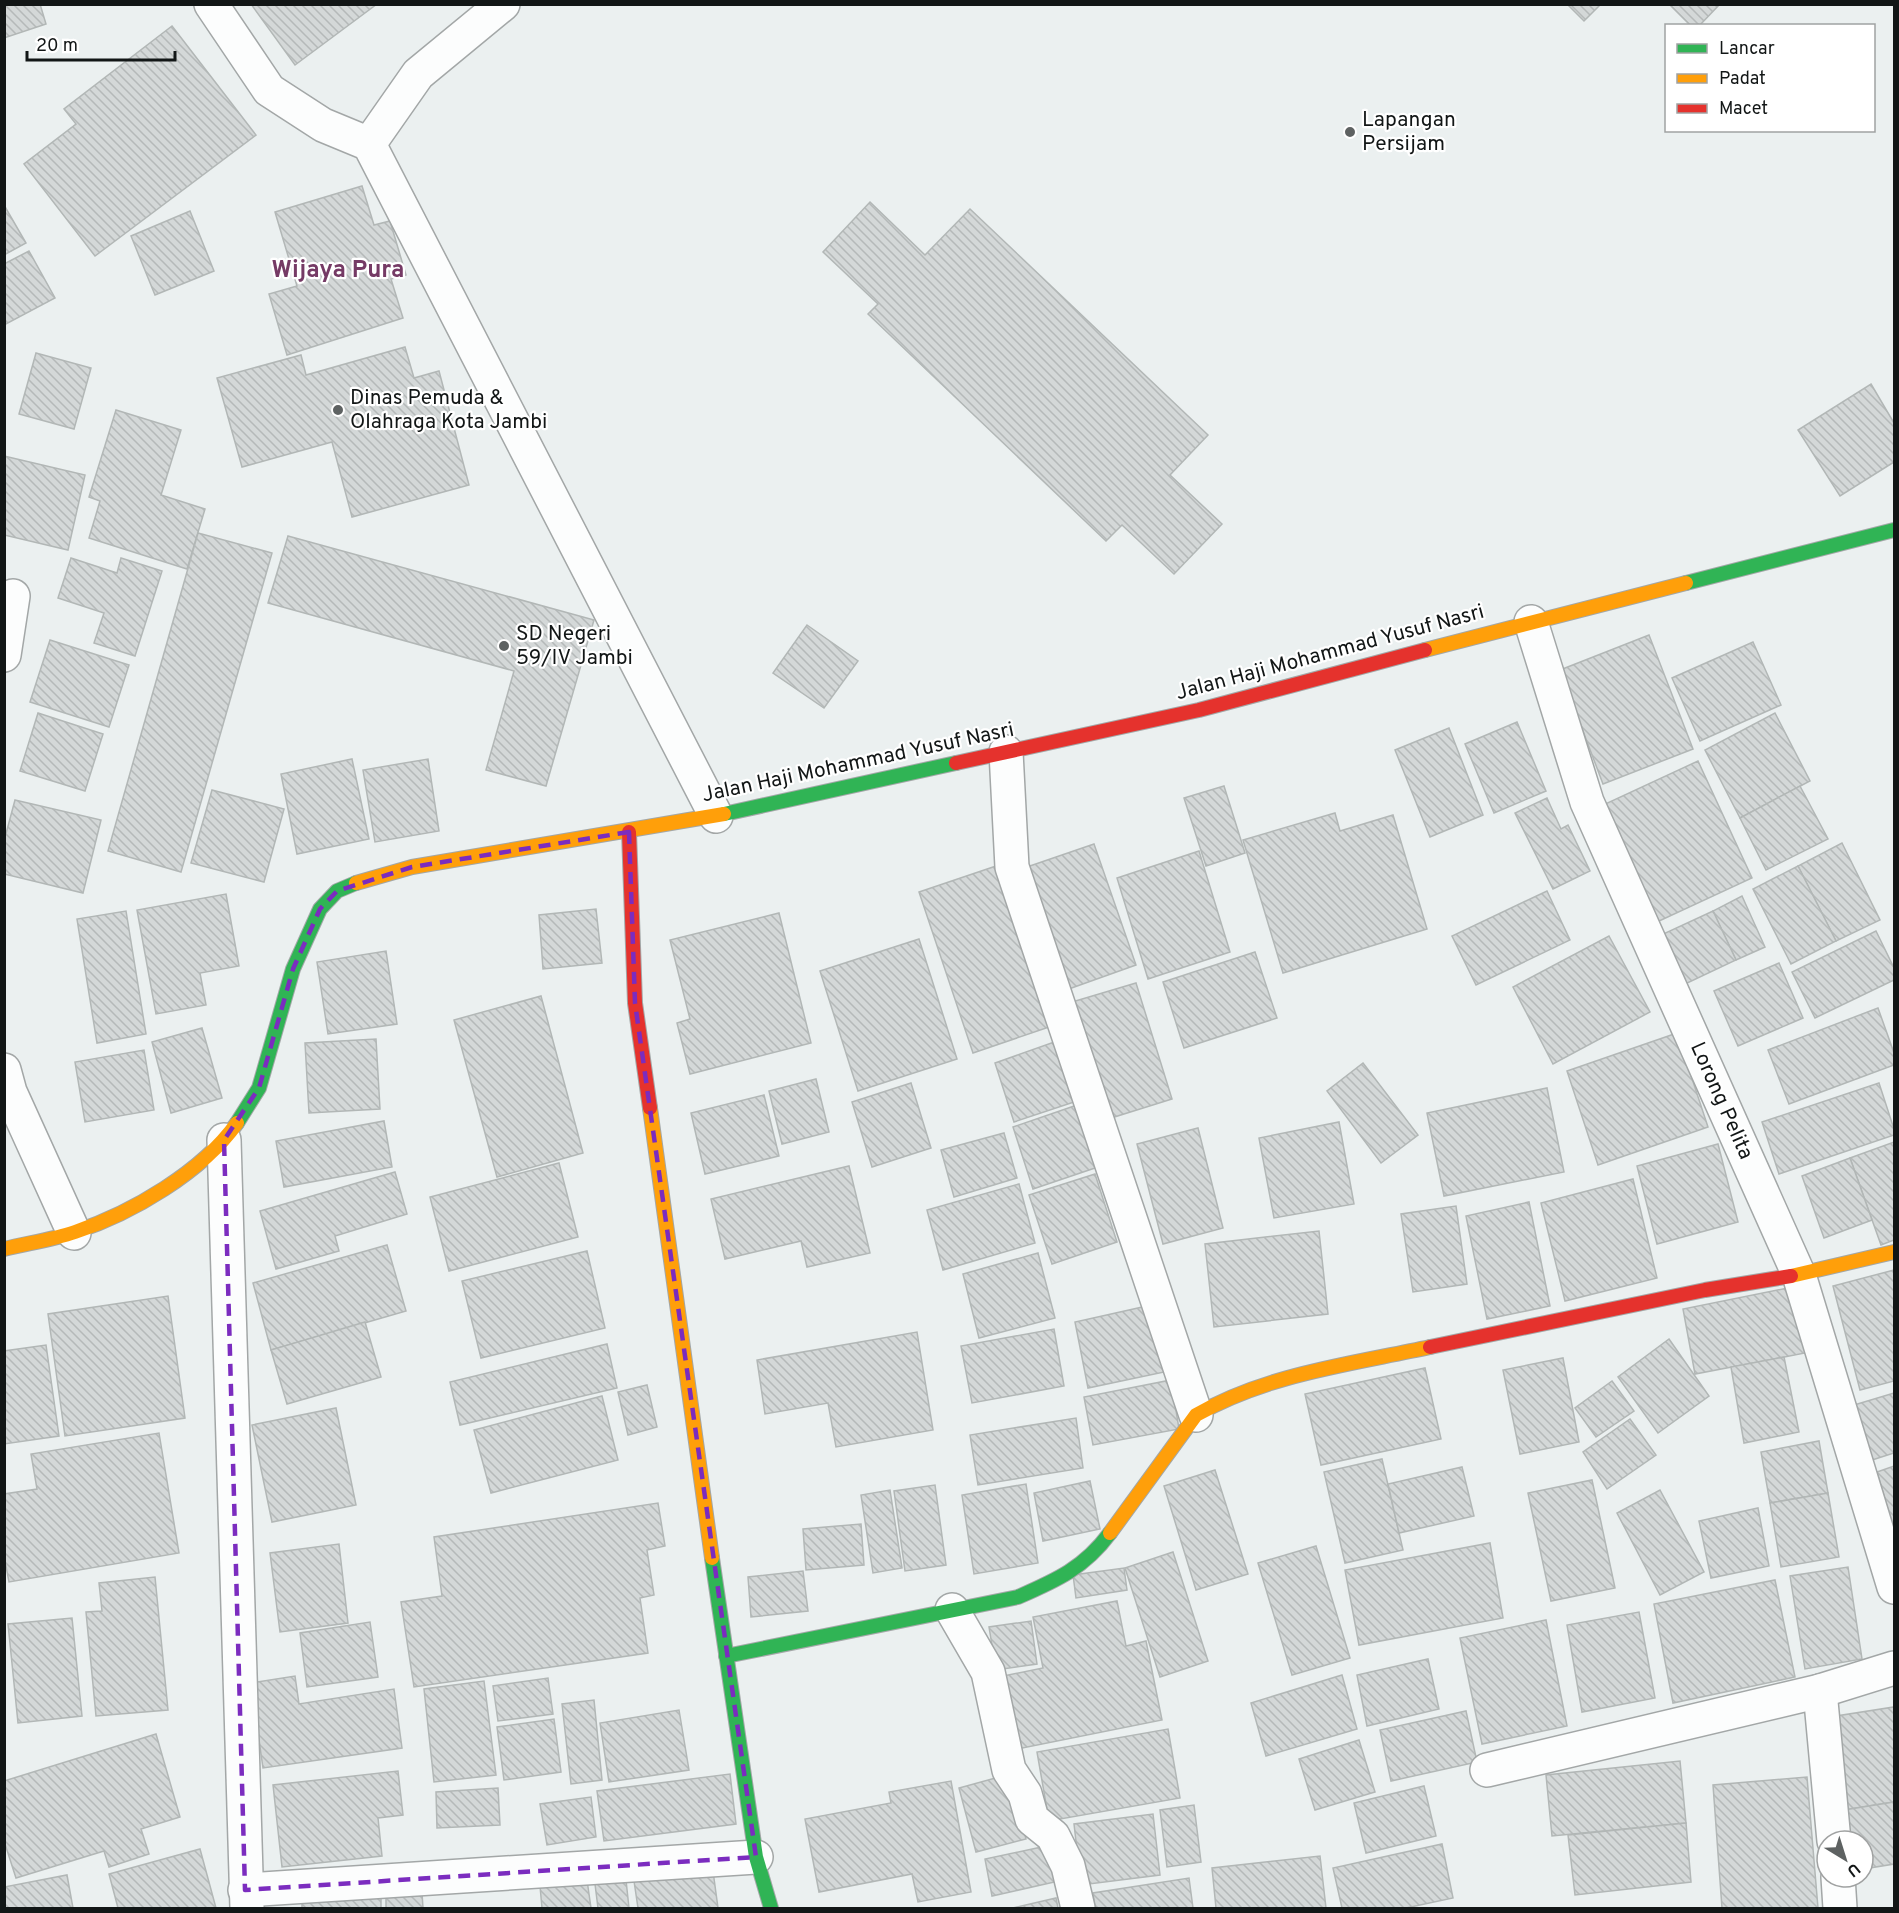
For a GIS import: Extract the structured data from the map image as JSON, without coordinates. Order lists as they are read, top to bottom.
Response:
{
  "streets": {
    "street": ["Jalan Haji Mohammad Yusuf Nasri", "Lorong Pelita"]
  },
  "crossings": [
    ["Jalan Haji Mohammad Yusuf Nasri", "Lorong Pelita"]
  ],
  "districts": ["Wijaya Pura"],
  "places": ["Lapangan Persijam", "Dinas Pemuda & Olahraga Kota Jambi", "SD Negeri 59/IV Jambi"],
  "legend": ["Lancar", "Padat", "Macet"],
  "scale_bar": "20 m",
  "north": "bottom right"
}
